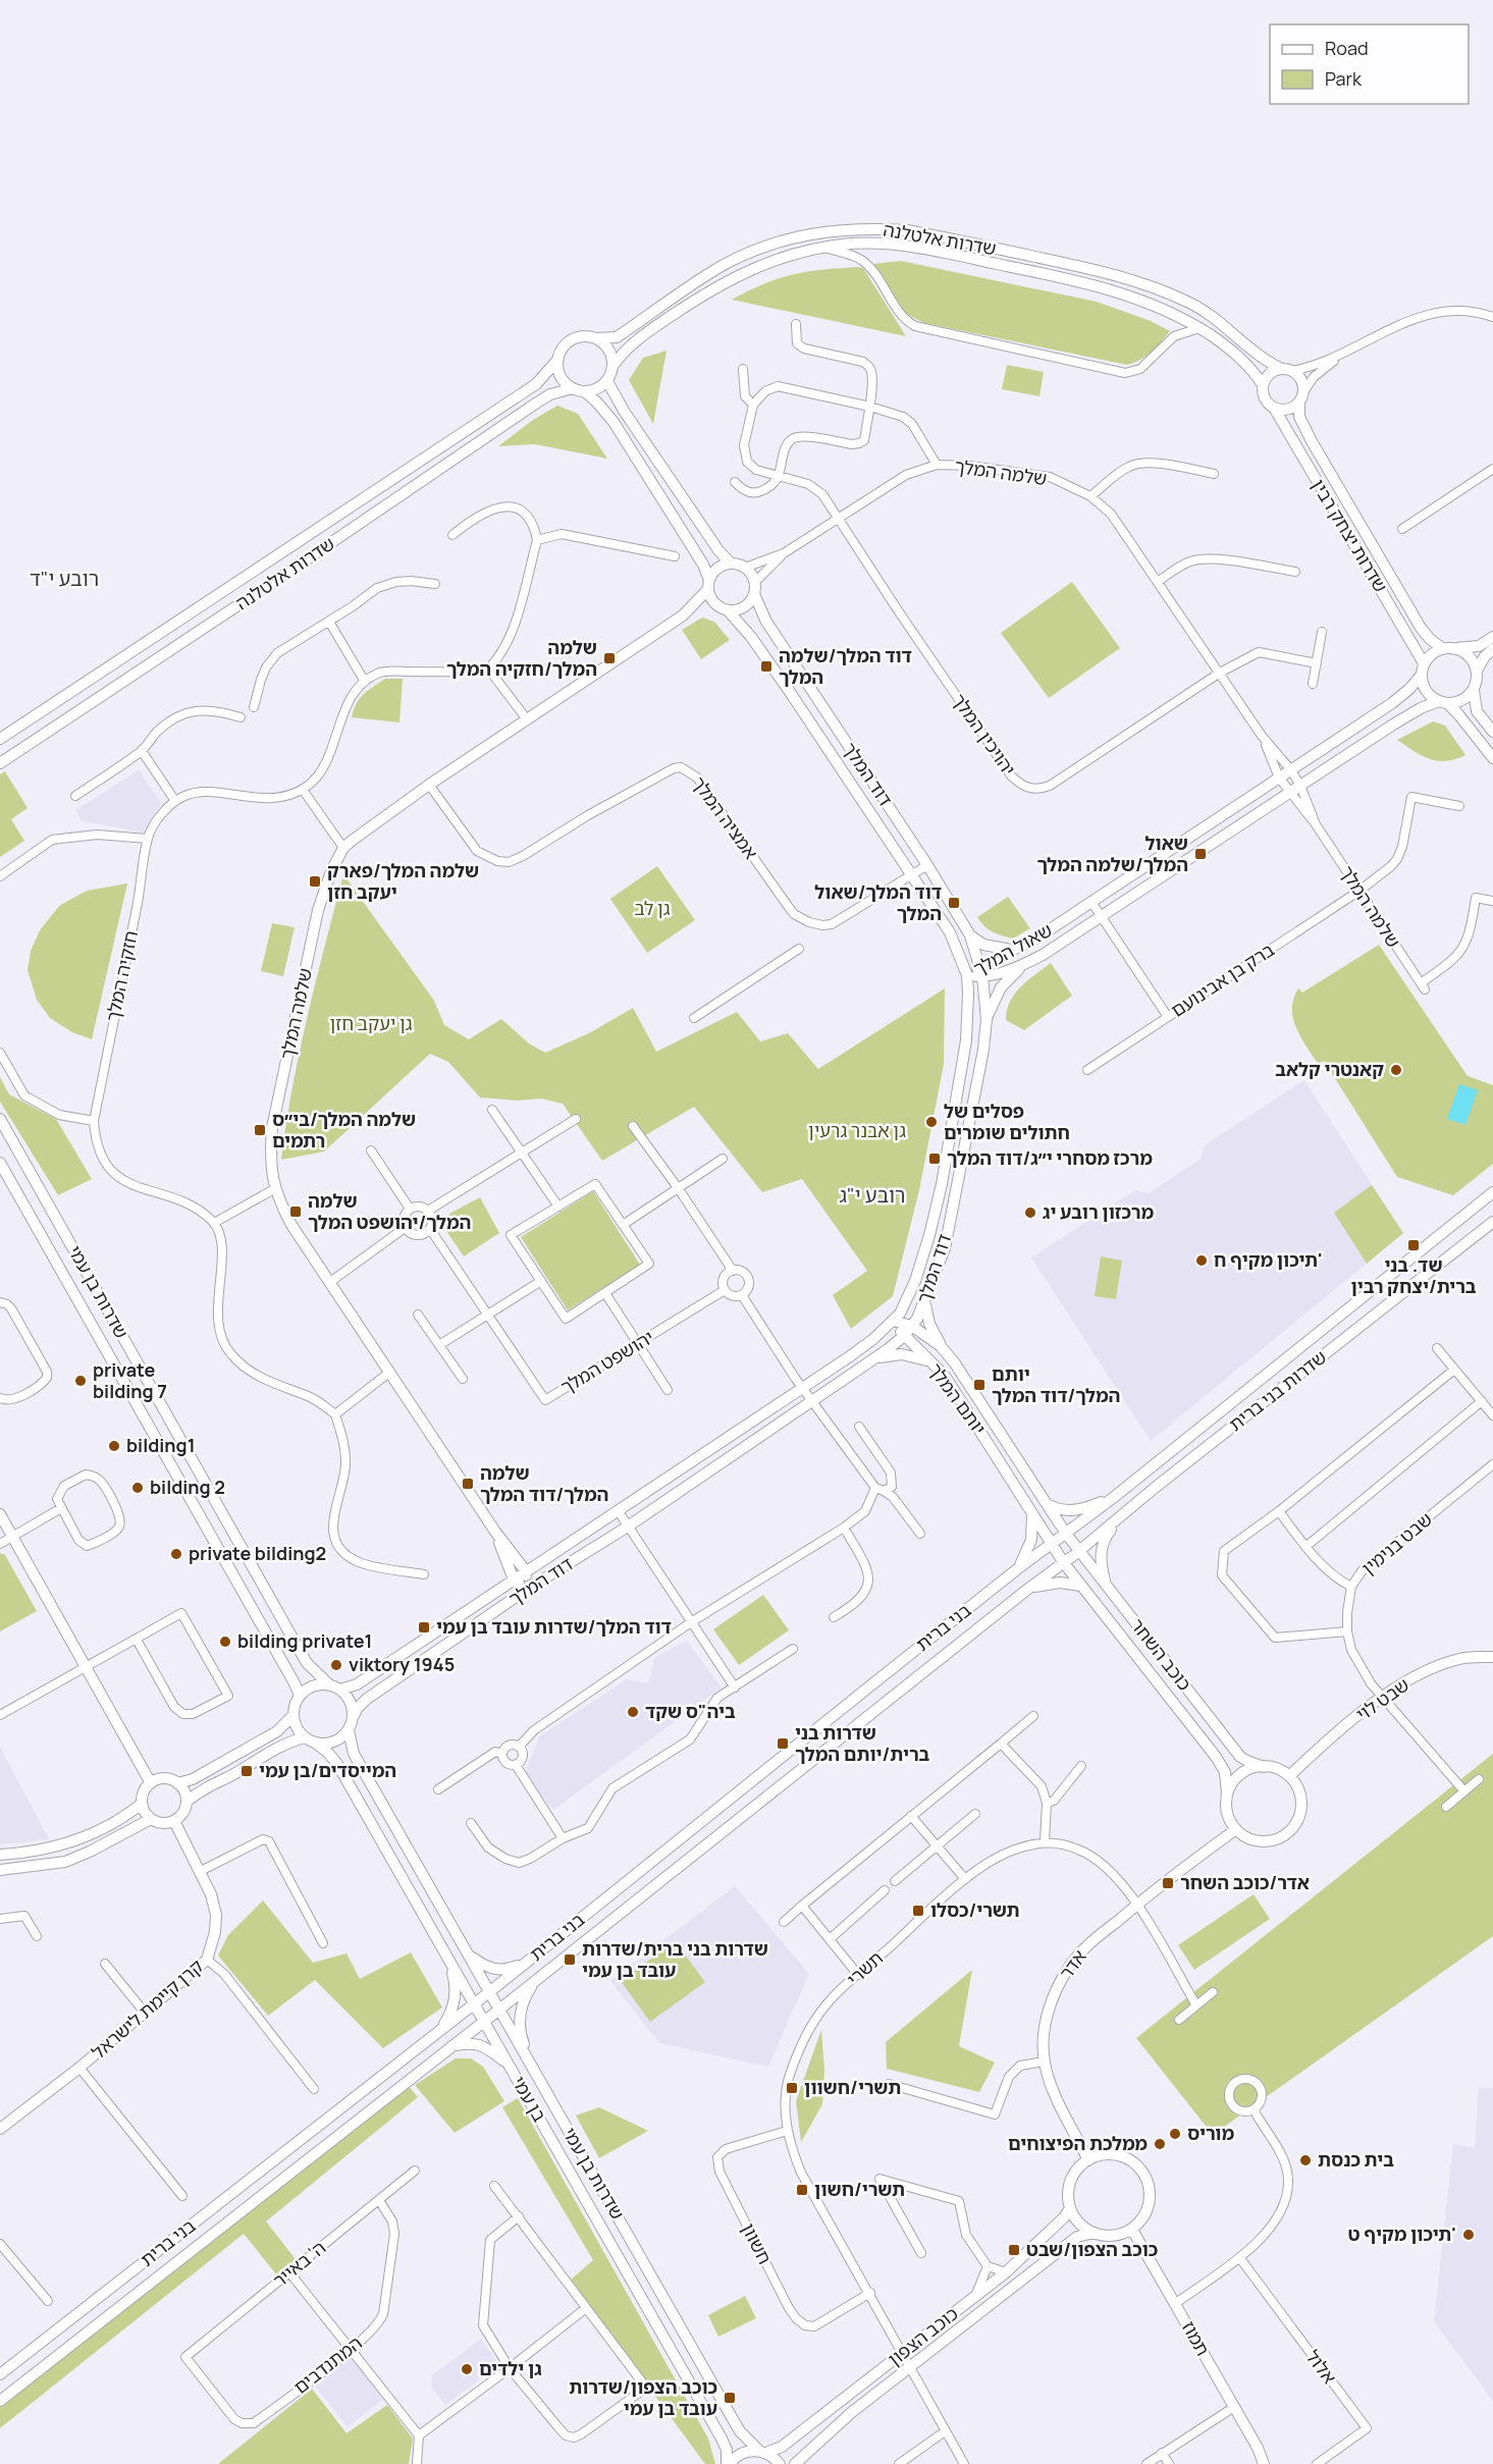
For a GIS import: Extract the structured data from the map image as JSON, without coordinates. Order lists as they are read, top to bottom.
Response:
{
  "streets": {
    "street": [
      "שדרות אלטלנה",
      "שלמה המלך",
      "שדרות יצחק רבין",
      "יהויכין המלך",
      "דוד המלך",
      "אמציה המלך",
      "שאול המלך",
      "חזקיה המלך",
      "ברק בן אבינועם",
      "שדרות בן עמי",
      "יהושפט המלך",
      "שדרות בני ברית",
      "יותם המלך",
      "שבט בנימין",
      "בני ברית",
      "כוכב השחר",
      "שבט לוי",
      "אדר",
      "תשרי",
      "קרן קיימת לישראל",
      "בן עמי",
      "חשוון",
      "ה' באייר",
      "כוכב הצפון",
      "תמוז",
      "המתנדבים",
      "אלול"
    ]
  },
  "crossings": [
    ["שדרות אלטלנה", "שדרות יצחק רבין"],
    ["שלמה המלך", "יהויכין המלך"],
    ["שלמה המלך", "דוד המלך"],
    ["שלמה המלך", "אמציה המלך"],
    ["שלמה המלך", "שאול המלך"],
    ["שלמה המלך", "ברק בן אבינועם"],
    ["שדרות יצחק רבין", "שאול המלך"],
    ["דוד המלך", "אמציה המלך"],
    ["דוד המלך", "שאול המלך"],
    ["דוד המלך", "שדרות בן עמי"],
    ["דוד המלך", "יותם המלך"],
    ["דוד המלך", "בן עמי"],
    ["שדרות בן עמי", "בני ברית"],
    ["שדרות בן עמי", "בן עמי"],
    ["שדרות בן עמי", "כוכב הצפון"],
    ["שדרות בני ברית", "יותם המלך"],
    ["שדרות בני ברית", "בני ברית"],
    ["שדרות בני ברית", "כוכב השחר"],
    ["יותם המלך", "בני ברית"],
    ["יותם המלך", "כוכב השחר"],
    ["שבט בנימין", "שבט לוי"],
    ["בני ברית", "כוכב השחר"],
    ["בני ברית", "בן עמי"],
    ["כוכב השחר", "שבט לוי"],
    ["כוכב השחר", "אדר"],
    ["שבט לוי", "אדר"],
    ["אדר", "תשרי"],
    ["אדר", "כוכב הצפון"],
    ["אדר", "תמוז"],
    ["תשרי", "חשוון"],
    ["תשרי", "כוכב הצפון"],
    ["בן עמי", "כוכב הצפון"],
    ["ה' באייר", "המתנדבים"],
    ["כוכב הצפון", "תמוז"]
  ],
  "districts": ["רובע י\"ד", "רובע י\"ג"],
  "parks": ["גן לב", "גן יעקב חזן", "גן אבנר גרעין"],
  "places": {
    "transit": [
      "שלמה המלך/חזקיה המלך",
      "דוד המלך/שלמה המלך",
      "שאול המלך/שלמה המלך",
      "שלמה המלך/פארק יעקב חזן",
      "דוד המלך/שאול המלך",
      "שלמה המלך/בי״ס רתמים",
      "מרכז מסחרי י״ג/דוד המלך",
      "שלמה המלך/יהושפט המלך",
      "שד. בני ברית/יצחק רבין",
      "יותם המלך/דוד המלך",
      "שלמה המלך/דוד המלך",
      "דוד המלך/שדרות עובד בן עמי",
      "שדרות בני ברית/יותם המלך",
      "המייסדים/בן עמי",
      "אדר/כוכב השחר",
      "תשרי/כסלו",
      "שדרות בני ברית/שדרות עובד בן עמי",
      "תשרי/חשוון",
      "תשרי/חשון",
      "כוכב הצפון/שבט",
      "כוכב הצפון/שדרות עובד בן עמי"
    ],
    "other": [
      "קאנטרי קלאב",
      "פסלים של חתולים שומרים",
      "מרכזון רובע יג",
      "תיכון מקיף ח'",
      "private bilding 7",
      "bilding1",
      "bilding 2",
      "private bilding2",
      "bilding private1",
      "viktory 1945",
      "ביה\"ס שקד",
      "מוריס",
      "ממלכת הפיצוחים",
      "בית כנסת",
      "תיכון מקיף ט'",
      "גן ילדים"
    ]
  },
  "legend": ["Road", "Park"]
}
